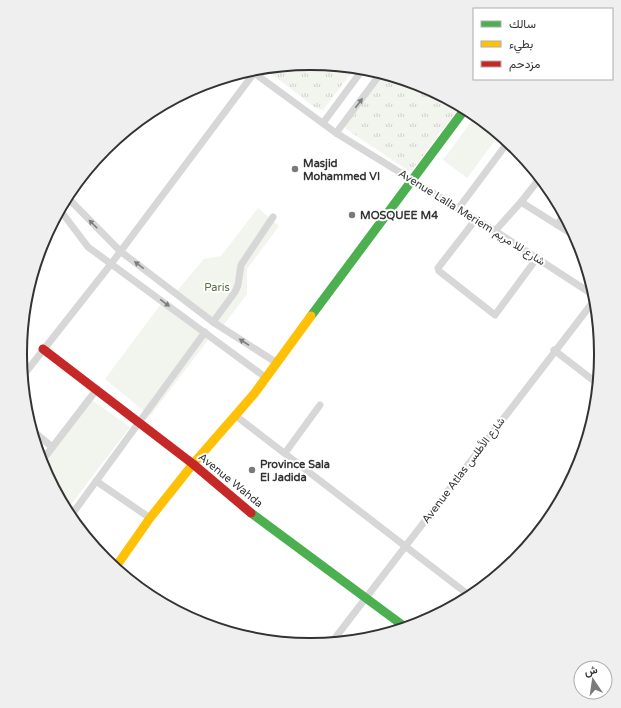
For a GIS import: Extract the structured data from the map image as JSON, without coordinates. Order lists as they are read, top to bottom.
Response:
{
  "streets": {
    "street": ["Avenue Lalla Meriem شارع للا مريم", "Avenue Atlas شارع الأطلس", "Avenue Wahda"]
  },
  "crossings": [
    ["Avenue Atlas شارع الأطلس", "Avenue Wahda"]
  ],
  "parks": ["Paris"],
  "places": ["Masjid Mohammed VI", "MOSQUEE M4", "Province Sala El Jadida"],
  "legend": ["سالك", "بطيء", "مزدحم"],
  "north": "top"
}
